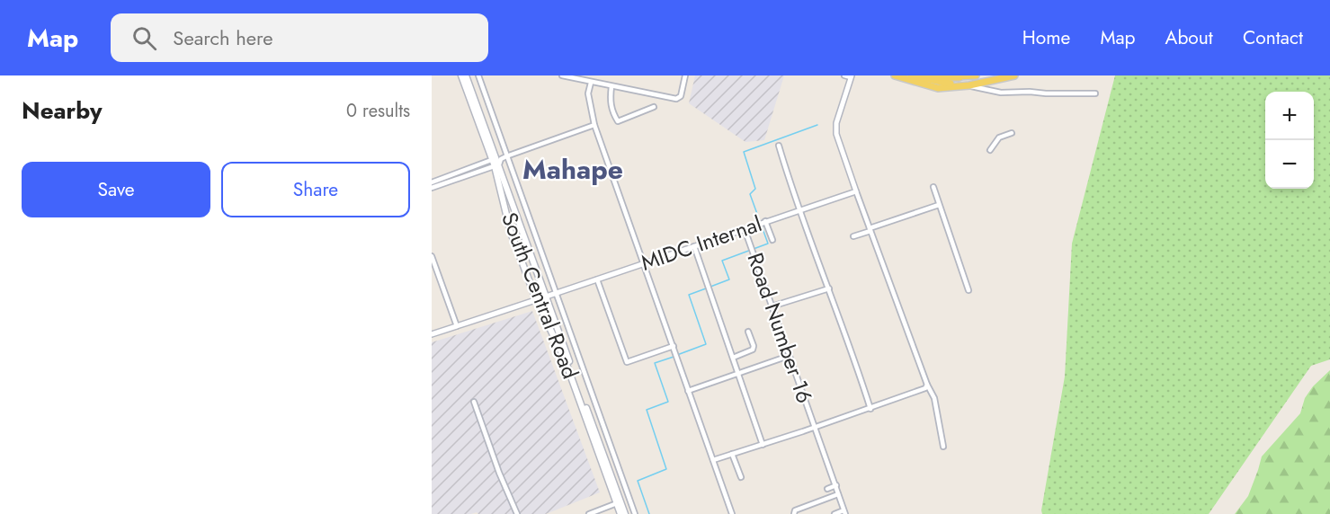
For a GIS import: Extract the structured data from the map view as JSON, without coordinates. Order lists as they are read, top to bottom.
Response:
{
  "streets": {
    "main road": ["South Central Road"],
    "street": ["MIDC Internal", "Road Number 16"]
  },
  "crossings": [
    ["MIDC Internal", "South Central Road"],
    ["MIDC Internal", "Road Number 16"]
  ],
  "districts": ["Mahape"],
  "page": {
    "header": "Map",
    "search": "Search here",
    "nav": [
      "Home",
      "Map",
      "About",
      "Contact"
    ],
    "heading": ["Nearby", "0 results"],
    "map_buttons": ["+", "−"],
    "buttons": ["Save", "Share"]
  }
}
